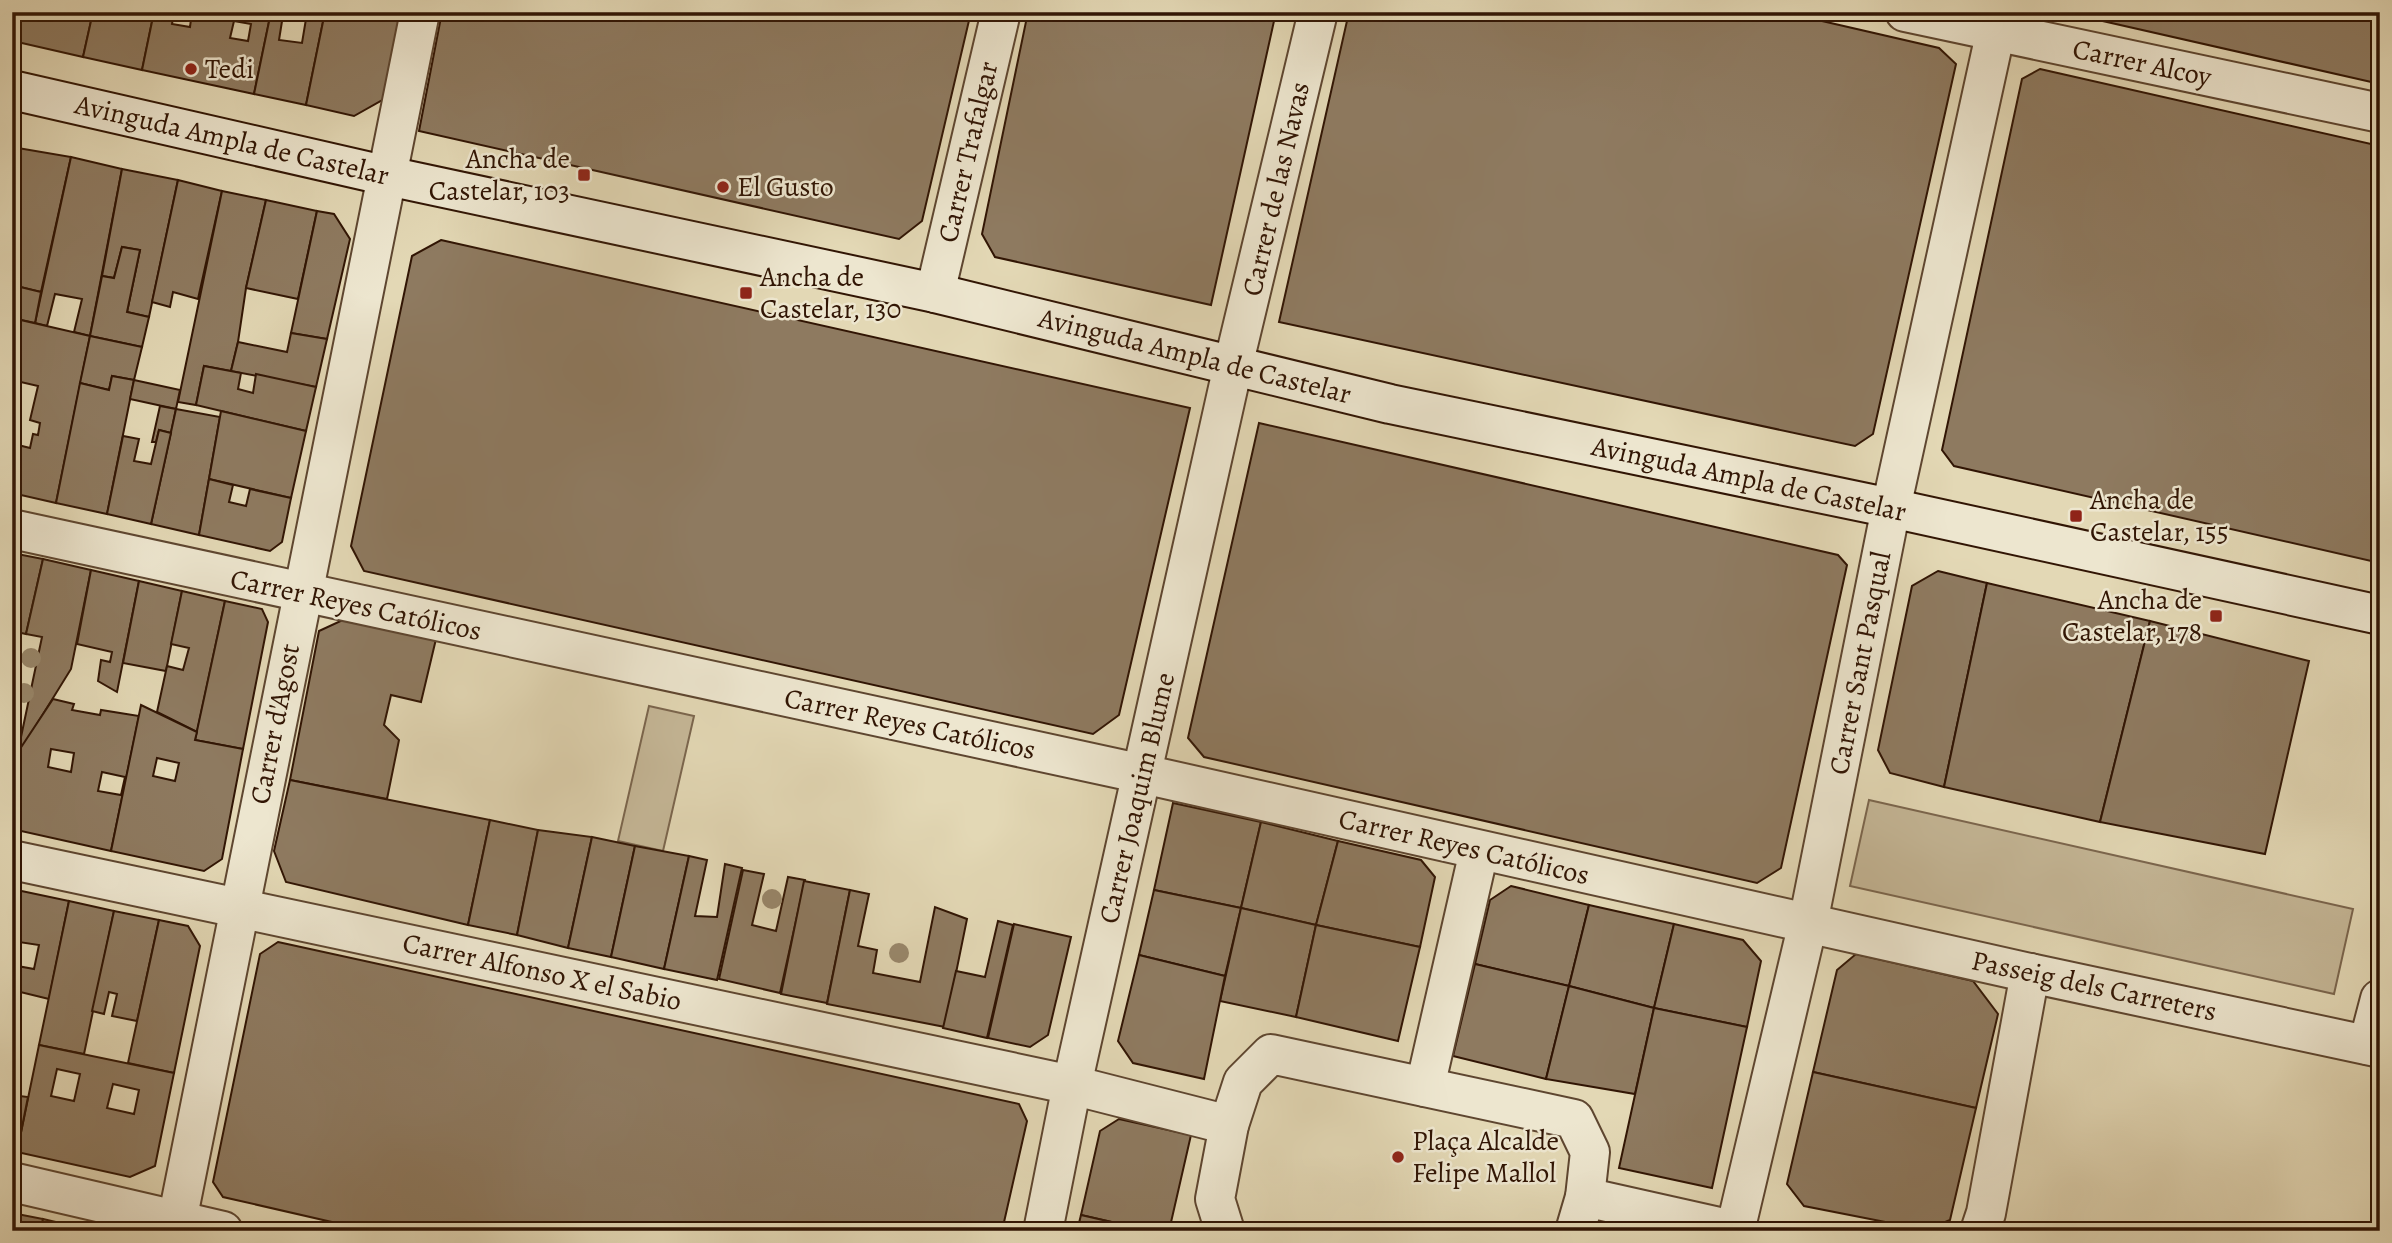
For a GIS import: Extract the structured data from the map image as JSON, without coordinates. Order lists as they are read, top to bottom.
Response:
{
  "streets": {
    "street": [
      "Carrer Alcoy",
      "Avinguda Ampla de Castelar",
      "Carrer Trafalgar",
      "Carrer de las Navas",
      "Carrer Reyes Católicos",
      "Carrer Sant Pasqual",
      "Carrer d'Agost",
      "Carrer Joaquim Blume",
      "Carrer Alfonso X el Sabio",
      "Passeig dels Carreters"
    ]
  },
  "crossings": [
    ["Carrer Alcoy", "Carrer Sant Pasqual"],
    ["Avinguda Ampla de Castelar", "Carrer Trafalgar"],
    ["Avinguda Ampla de Castelar", "Carrer de las Navas"],
    ["Avinguda Ampla de Castelar", "Carrer Sant Pasqual"],
    ["Avinguda Ampla de Castelar", "Carrer d'Agost"],
    ["Avinguda Ampla de Castelar", "Carrer Joaquim Blume"],
    ["Carrer de las Navas", "Carrer Joaquim Blume"],
    ["Carrer Reyes Católicos", "Carrer Sant Pasqual"],
    ["Carrer Reyes Católicos", "Carrer d'Agost"],
    ["Carrer Reyes Católicos", "Carrer Joaquim Blume"],
    ["Carrer Reyes Católicos", "Passeig dels Carreters"],
    ["Carrer Sant Pasqual", "Passeig dels Carreters"],
    ["Carrer d'Agost", "Carrer Alfonso X el Sabio"],
    ["Carrer Joaquim Blume", "Carrer Alfonso X el Sabio"]
  ],
  "places": {
    "other": ["Tedi", "El Gusto", "Plaça Alcalde Felipe Mallol"],
    "transit": [
      "Ancha de Castelar, 103",
      "Ancha de Castelar, 130",
      "Ancha de Castelar, 155",
      "Ancha de Castelar, 178"
    ]
  }
}
